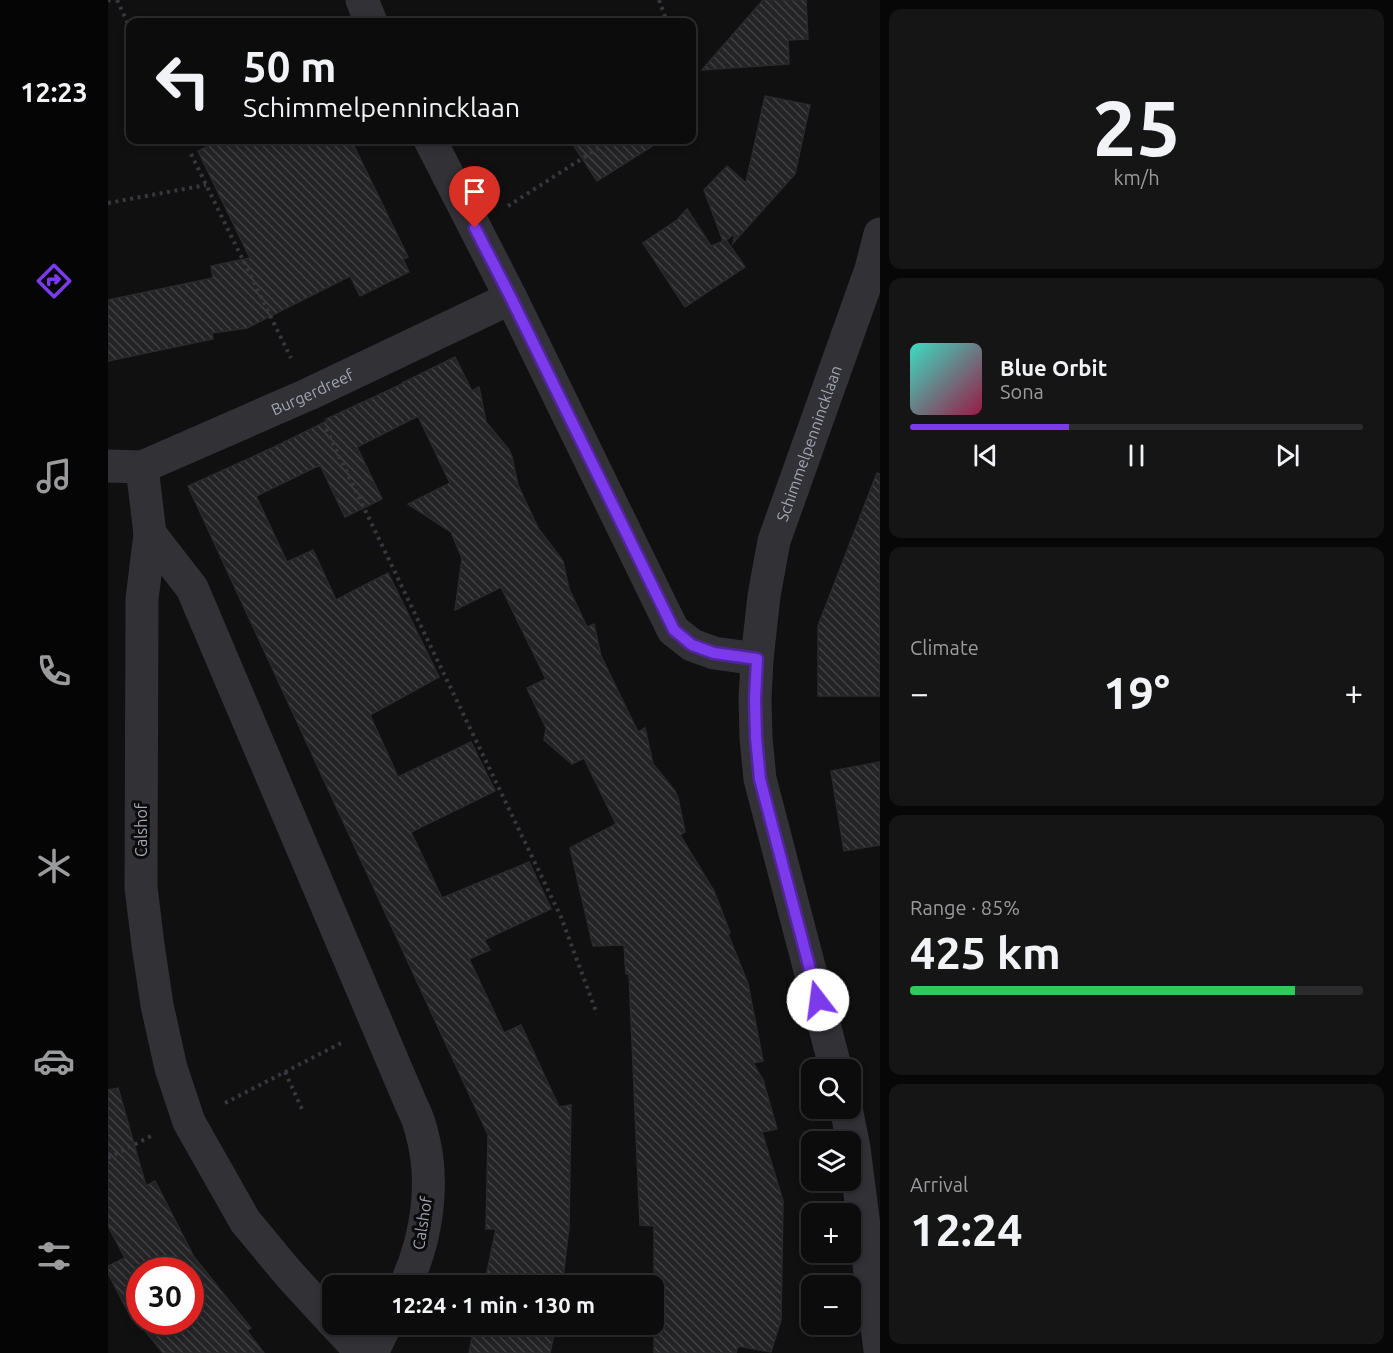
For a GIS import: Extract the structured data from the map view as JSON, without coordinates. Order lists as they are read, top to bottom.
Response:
{
  "streets": {
    "street": ["Burgerdreef", "Schimmelpennincklaan", "Calshof"]
  },
  "crossings": [
    ["Burgerdreef", "Calshof"]
  ],
  "page": {
    "tabs": "12:23",
    "tile": [
      ["25", "km/h"],
      "Climate",
      ["Range · 85%", "425 km"],
      ["Arrival", "12:24"]
    ],
    "turn": ["50 m", "Schimmelpennincklaan"],
    "song": ["Blue Orbit", "Sona"],
    "heat": ["−", "19°", "+"],
    "map_buttons": ["+", "−"],
    "limit": "30",
    "trip": "12:24 · 1 min · 130 m"
  }
}
